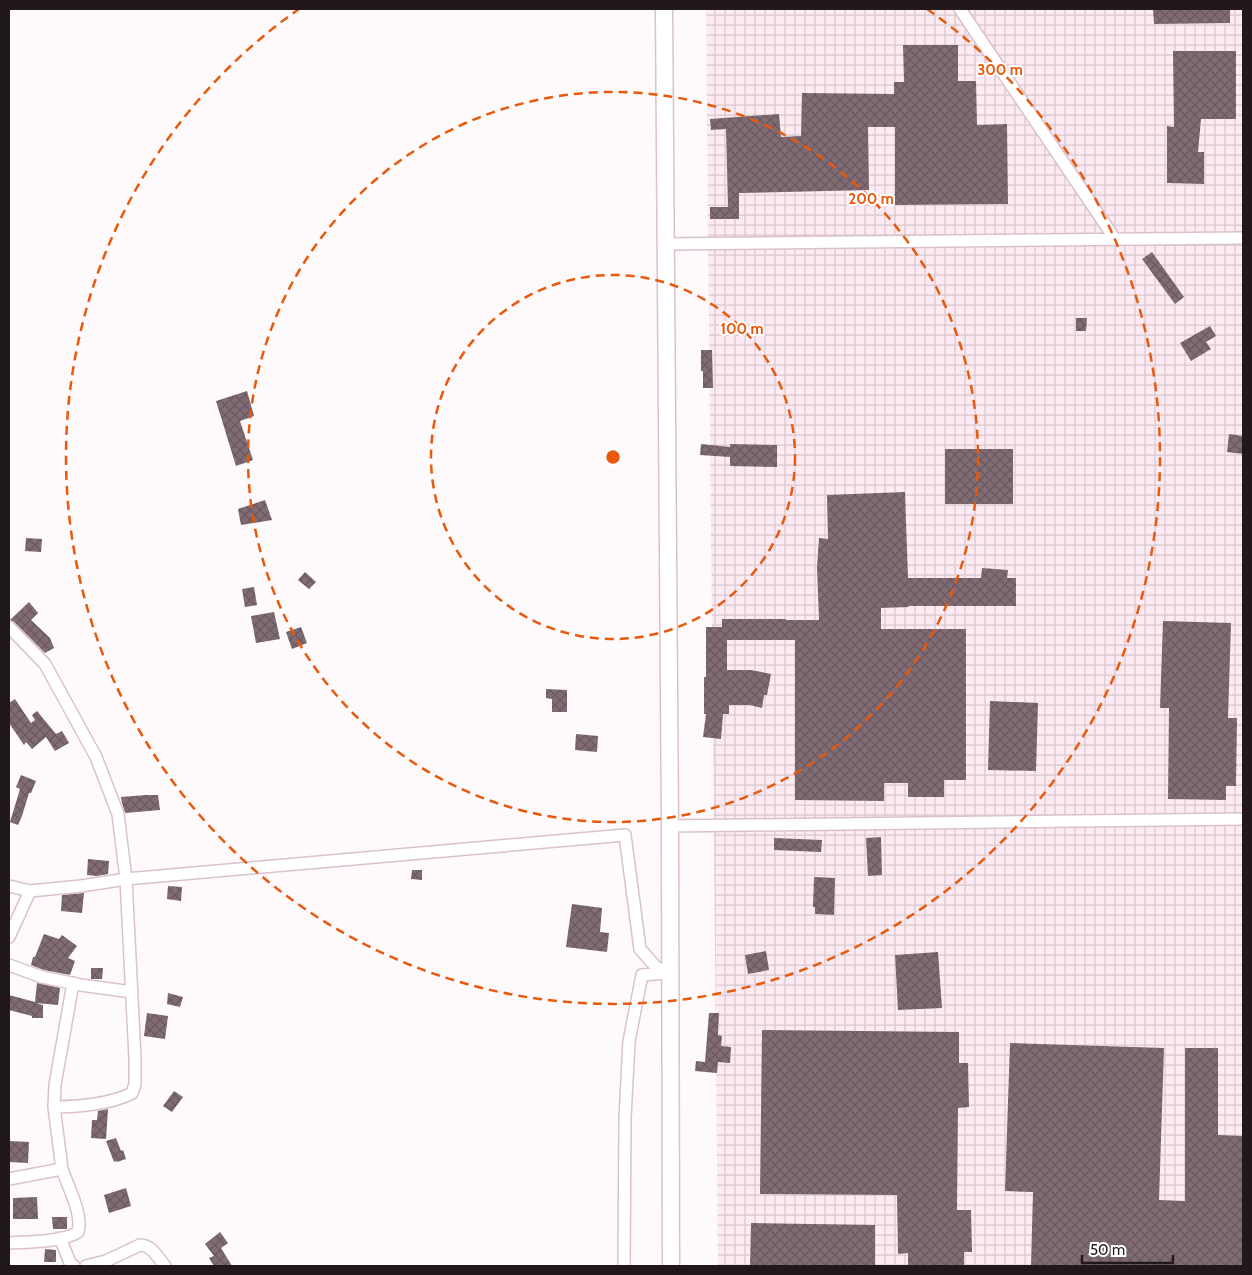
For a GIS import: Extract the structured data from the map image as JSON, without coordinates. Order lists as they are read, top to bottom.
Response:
{
  "scale_bar": "50 m",
  "rings": ["300 m", "200 m", "100 m"]
}
